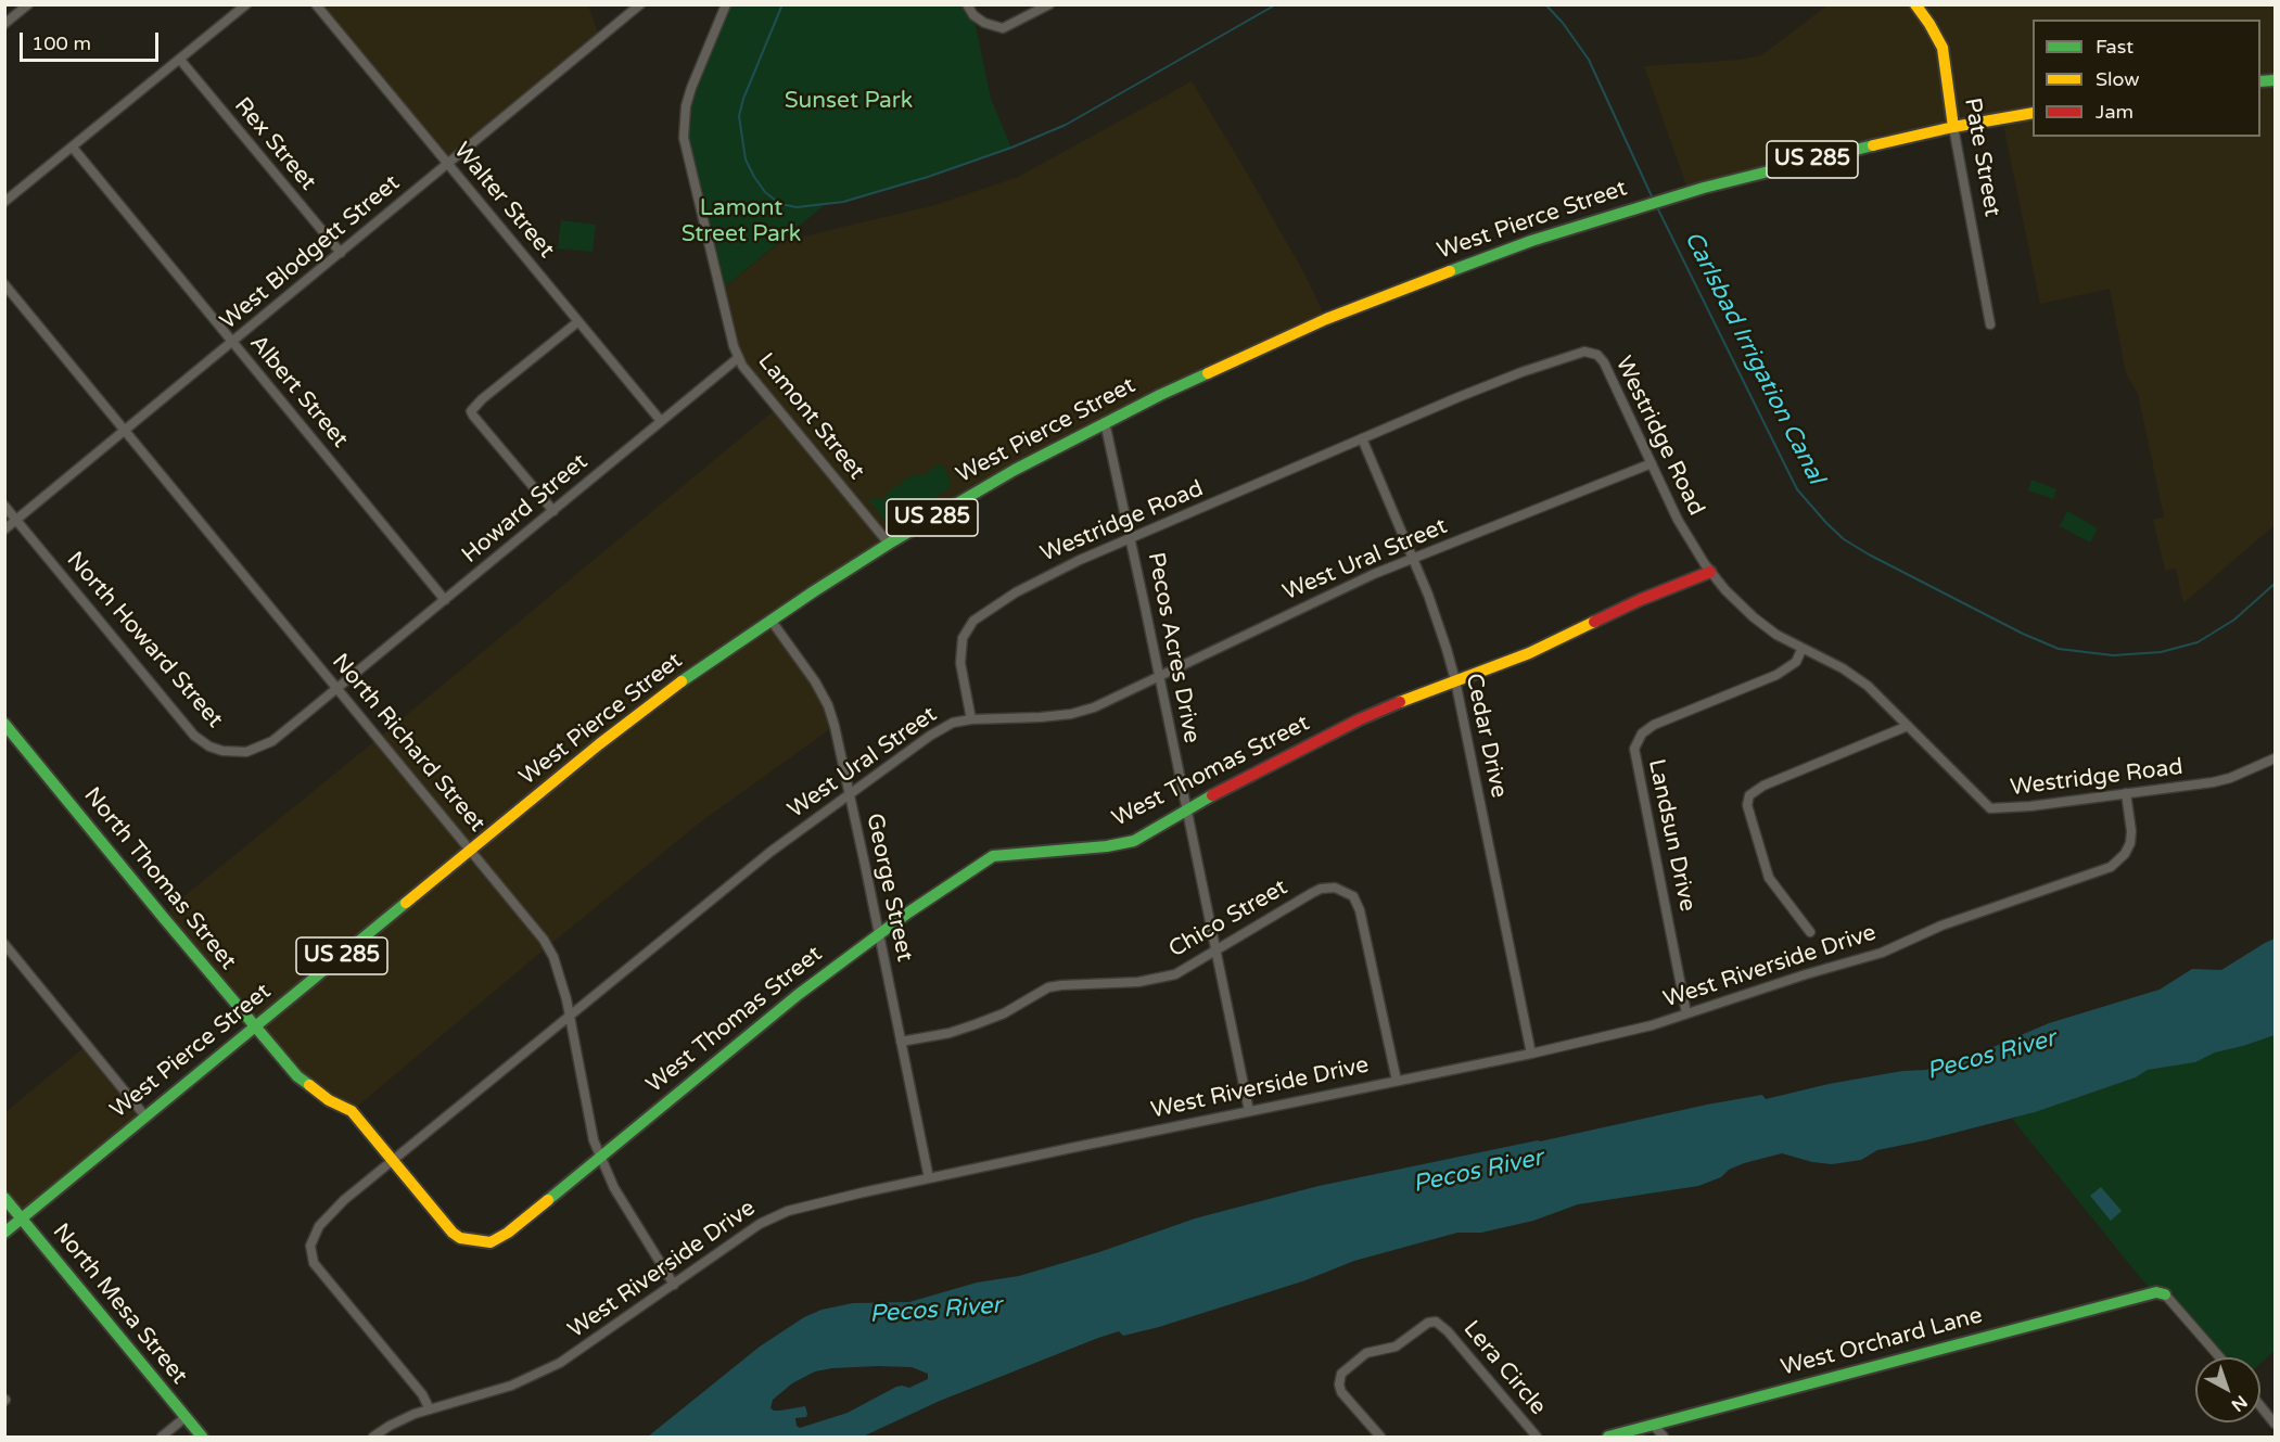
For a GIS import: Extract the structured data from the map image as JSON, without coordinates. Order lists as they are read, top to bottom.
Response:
{
  "streets": {
    "main road": [
      "Pate Street",
      "US 285",
      "West Pierce Street",
      "West Thomas Street",
      "North Thomas Street",
      "North Mesa Street",
      "West Orchard Lane"
    ],
    "street": [
      "Rex Street",
      "Walter Street",
      "West Blodgett Street",
      "Albert Street",
      "Lamont Street",
      "Westridge Road",
      "Howard Street",
      "West Ural Street",
      "North Howard Street",
      "Pecos Acres Drive",
      "Cedar Drive",
      "North Richard Street",
      "Landsun Drive",
      "George Street",
      "Chico Street",
      "West Riverside Drive",
      "Lera Circle"
    ]
  },
  "crossings": [
    ["Rex Street", "West Blodgett Street"],
    ["Pate Street", "West Pierce Street"],
    ["Walter Street", "West Blodgett Street"],
    ["Walter Street", "Howard Street"],
    ["West Pierce Street", "Lamont Street"],
    ["West Pierce Street", "Pecos Acres Drive"],
    ["West Pierce Street", "North Richard Street"],
    ["West Pierce Street", "North Thomas Street"],
    ["West Pierce Street", "George Street"],
    ["West Pierce Street", "North Mesa Street"],
    ["West Blodgett Street", "Albert Street"],
    ["West Blodgett Street", "North Howard Street"],
    ["West Blodgett Street", "North Richard Street"],
    ["Albert Street", "Howard Street"],
    ["Lamont Street", "Howard Street"],
    ["Westridge Road", "West Ural Street"],
    ["Westridge Road", "Pecos Acres Drive"],
    ["Westridge Road", "Cedar Drive"],
    ["Westridge Road", "West Thomas Street"],
    ["Westridge Road", "Landsun Drive"],
    ["Westridge Road", "West Riverside Drive"],
    ["Howard Street", "North Howard Street"],
    ["Howard Street", "North Richard Street"],
    ["West Ural Street", "Pecos Acres Drive"],
    ["West Ural Street", "Cedar Drive"],
    ["West Ural Street", "North Richard Street"],
    ["West Ural Street", "North Thomas Street"],
    ["West Ural Street", "George Street"],
    ["West Ural Street", "West Riverside Drive"],
    ["North Howard Street", "North Richard Street"],
    ["Pecos Acres Drive", "West Thomas Street"],
    ["Pecos Acres Drive", "Chico Street"],
    ["Pecos Acres Drive", "West Riverside Drive"],
    ["Cedar Drive", "West Thomas Street"],
    ["Cedar Drive", "West Riverside Drive"],
    ["North Richard Street", "West Thomas Street"],
    ["North Richard Street", "West Riverside Drive"],
    ["West Thomas Street", "North Thomas Street"],
    ["West Thomas Street", "George Street"],
    ["Landsun Drive", "West Riverside Drive"],
    ["George Street", "Chico Street"],
    ["George Street", "West Riverside Drive"],
    ["Chico Street", "West Riverside Drive"]
  ],
  "water": ["Carlsbad Irrigation Canal", "Pecos River"],
  "parks": ["Sunset Park", "Lamont Street Park"],
  "legend": ["Fast", "Slow", "Jam"],
  "scale_bar": "100 m",
  "north": "bottom right"
}
